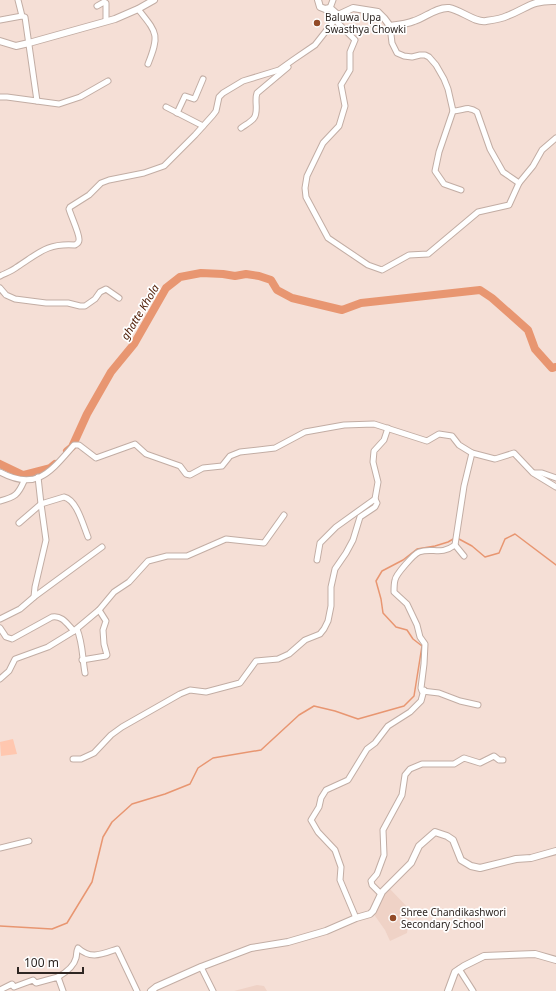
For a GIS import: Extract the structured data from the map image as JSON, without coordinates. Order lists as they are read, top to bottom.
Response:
{
  "water": ["ghatte Khola"],
  "places": ["Baluwa Upa Swasthya Chowki", "Shree Chandikashwori Secondary School"],
  "scale_bar": "100 m"
}
